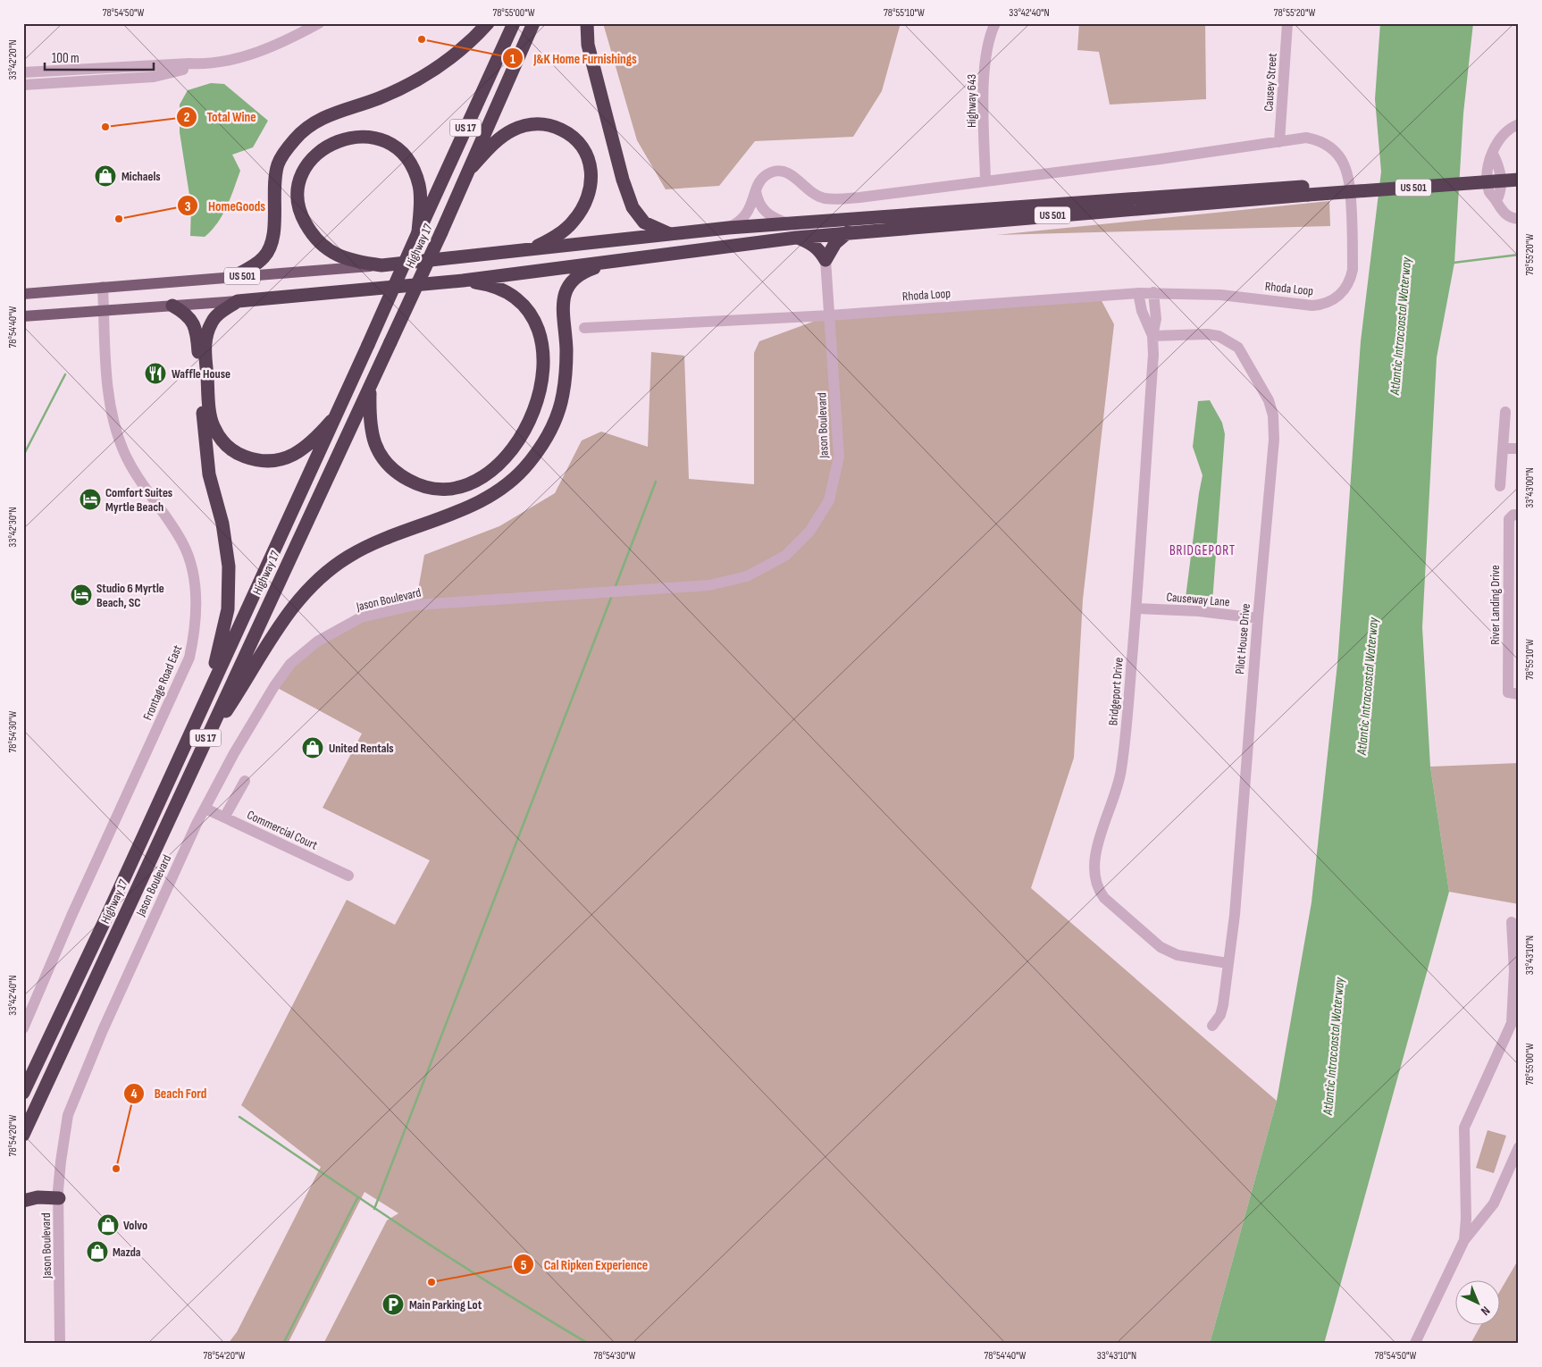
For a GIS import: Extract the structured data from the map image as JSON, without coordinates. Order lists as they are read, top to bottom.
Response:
{
  "streets": {
    "highway": ["US 17", "US 501", "Highway 17"],
    "street": [
      "Causey Street",
      "Highway 643",
      "Rhoda Loop",
      "Jason Boulevard",
      "Causeway Lane",
      "River Landing Drive",
      "Pilot House Drive",
      "Frontage Road East",
      "Bridgeport Drive",
      "Commercial Court"
    ]
  },
  "crossings": [
    ["Causey Street", "Rhoda Loop"],
    ["Highway 643", "Rhoda Loop"],
    ["US 501", "Frontage Road East"],
    ["Rhoda Loop", "Jason Boulevard"],
    ["Rhoda Loop", "Bridgeport Drive"],
    ["Jason Boulevard", "Commercial Court"],
    ["Causeway Lane", "Pilot House Drive"],
    ["Causeway Lane", "Bridgeport Drive"],
    ["Pilot House Drive", "Bridgeport Drive"]
  ],
  "districts": ["BRIDGEPORT"],
  "water": ["Atlantic Intracoastal Waterway"],
  "places": {
    "other": [
      "J&K Home Furnishings",
      "Total Wine",
      "HomeGoods",
      "Beach Ford",
      "Cal Ripken Experience"
    ],
    "shop": [
      "Michaels",
      "United Rentals",
      "Volvo",
      "Mazda"
    ],
    "restaurant": ["Waffle House"],
    "hotel": ["Comfort Suites Myrtle Beach", "Studio 6 Myrtle Beach, SC"],
    "parking": ["Main Parking Lot"]
  },
  "scale_bar": "100 m",
  "north": "bottom right",
  "coordinates": [
    "78°54'50\"W",
    "78°55'00\"W",
    "78°55'10\"W",
    "33°42'40\"N",
    "78°55'20\"W",
    "33°42'20\"N",
    "78°54'40\"W",
    "33°43'00\"N",
    "33°42'30\"N",
    "78°54'30\"W",
    "33°43'10\"N",
    "78°54'20\"W"
  ]
}
